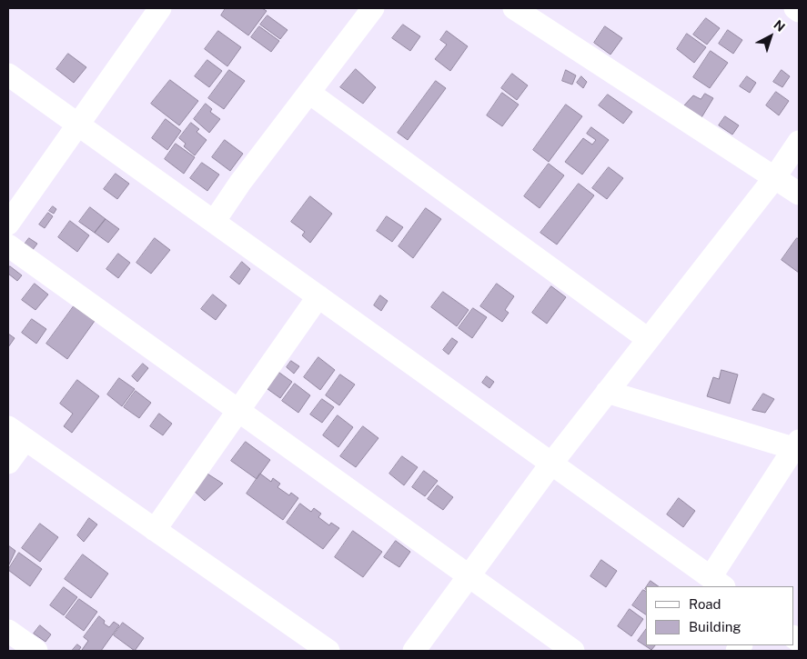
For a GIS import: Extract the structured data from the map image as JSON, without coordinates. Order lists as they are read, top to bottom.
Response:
{
  "legend": ["Road", "Building"],
  "north": "top right"
}
